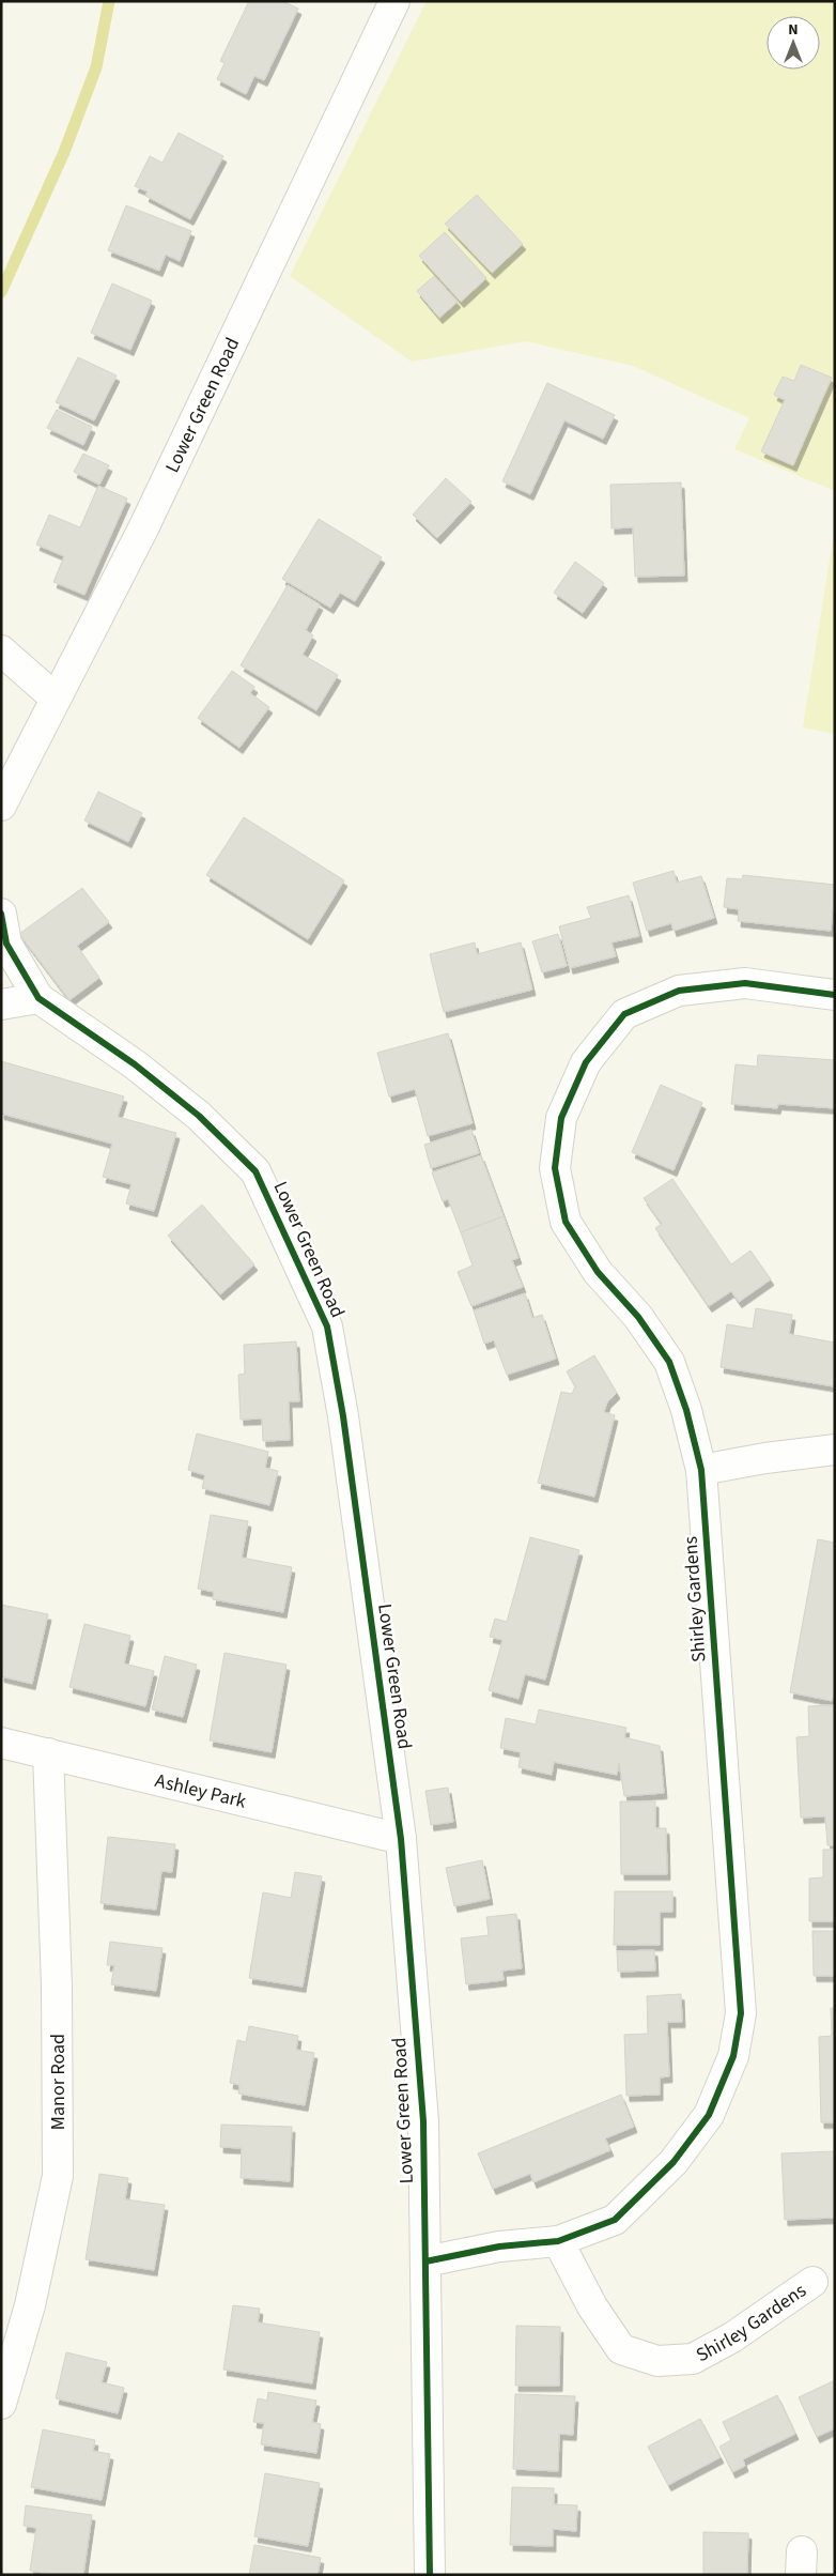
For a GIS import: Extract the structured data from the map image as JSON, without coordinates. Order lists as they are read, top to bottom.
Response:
{
  "streets": {
    "street": [
      "Lower Green Road",
      "Shirley Gardens",
      "Ashley Park",
      "Manor Road"
    ]
  },
  "crossings": [
    ["Lower Green Road", "Shirley Gardens"],
    ["Lower Green Road", "Ashley Park"],
    ["Ashley Park", "Manor Road"]
  ],
  "north": "top"
}
